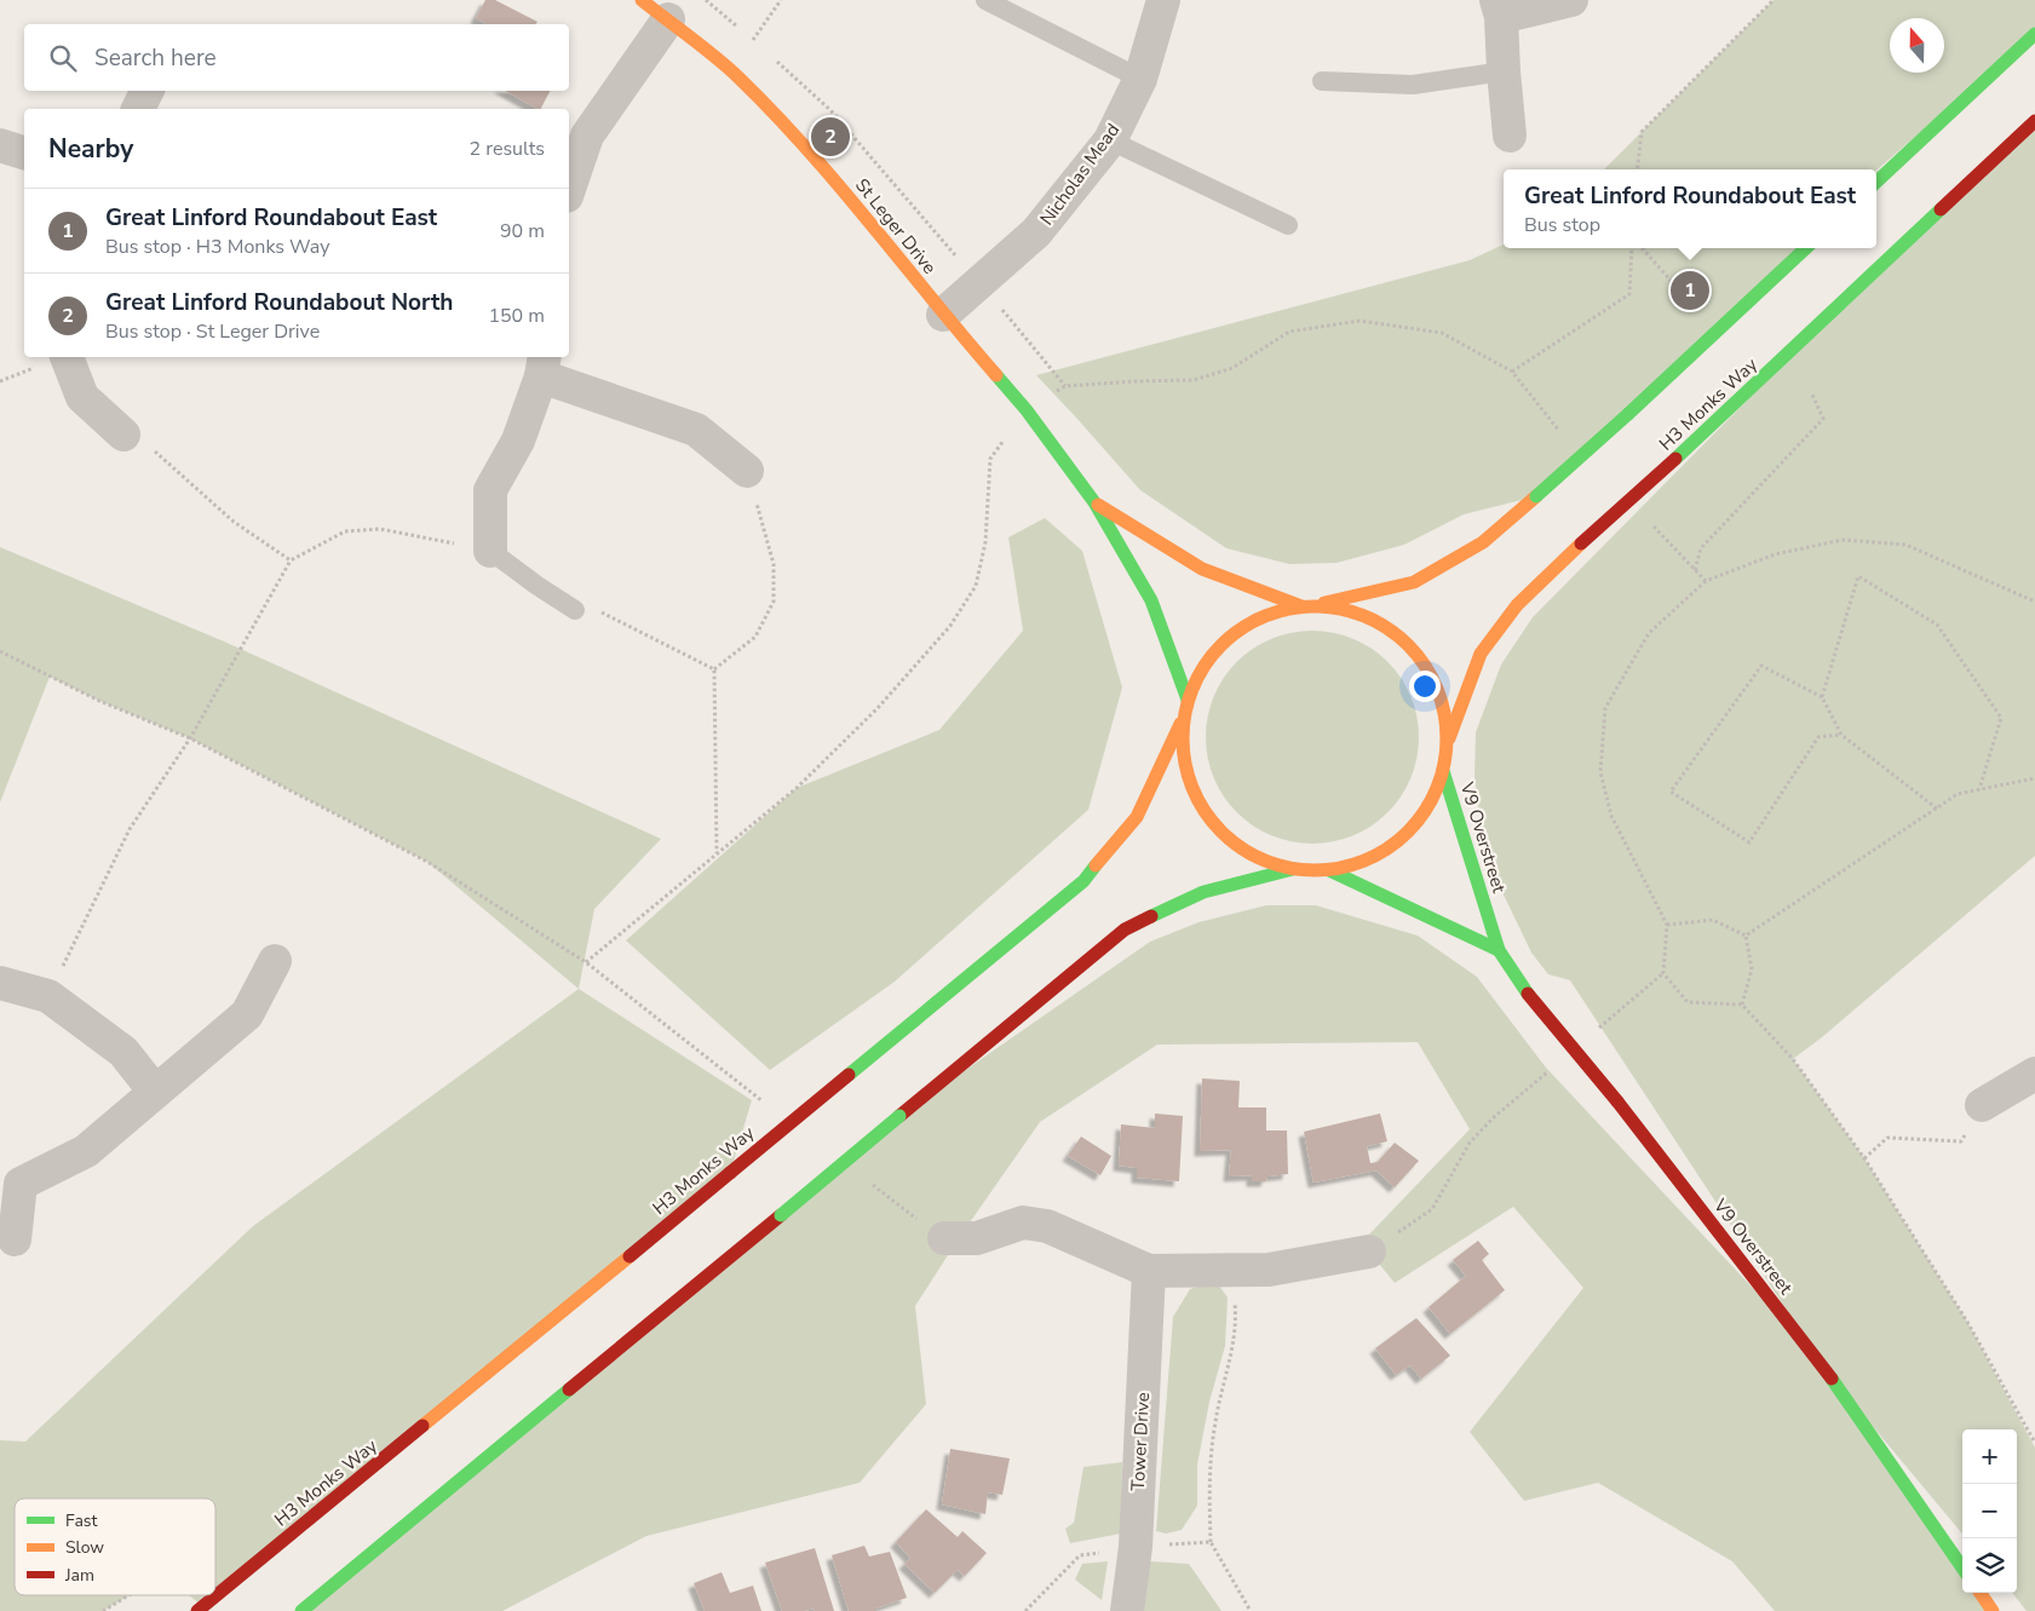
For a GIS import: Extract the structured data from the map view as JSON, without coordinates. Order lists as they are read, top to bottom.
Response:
{
  "streets": {
    "main road": ["St Leger Drive", "H3 Monks Way", "V9 Overstreet"],
    "street": ["Nicholas Mead", "Tower Drive"]
  },
  "crossings": [
    ["Nicholas Mead", "St Leger Drive"]
  ],
  "legend": ["Fast", "Slow", "Jam"],
  "north": "top",
  "page": {
    "search": "Search here",
    "heading": ["Nearby", "2 results"],
    "pins": ["2", "1"],
    "popup": ["Great Linford Roundabout East", "Bus stop"],
    "list": [
      {
        "mark": "1",
        "name": "Great Linford Roundabout East",
        "note": "Bus stop · H3 Monks Way",
        "value": "90 m"
      },
      {
        "mark": "2",
        "name": "Great Linford Roundabout North",
        "note": "Bus stop · St Leger Drive",
        "value": "150 m"
      }
    ],
    "map_buttons": ["+", "−"]
  }
}
